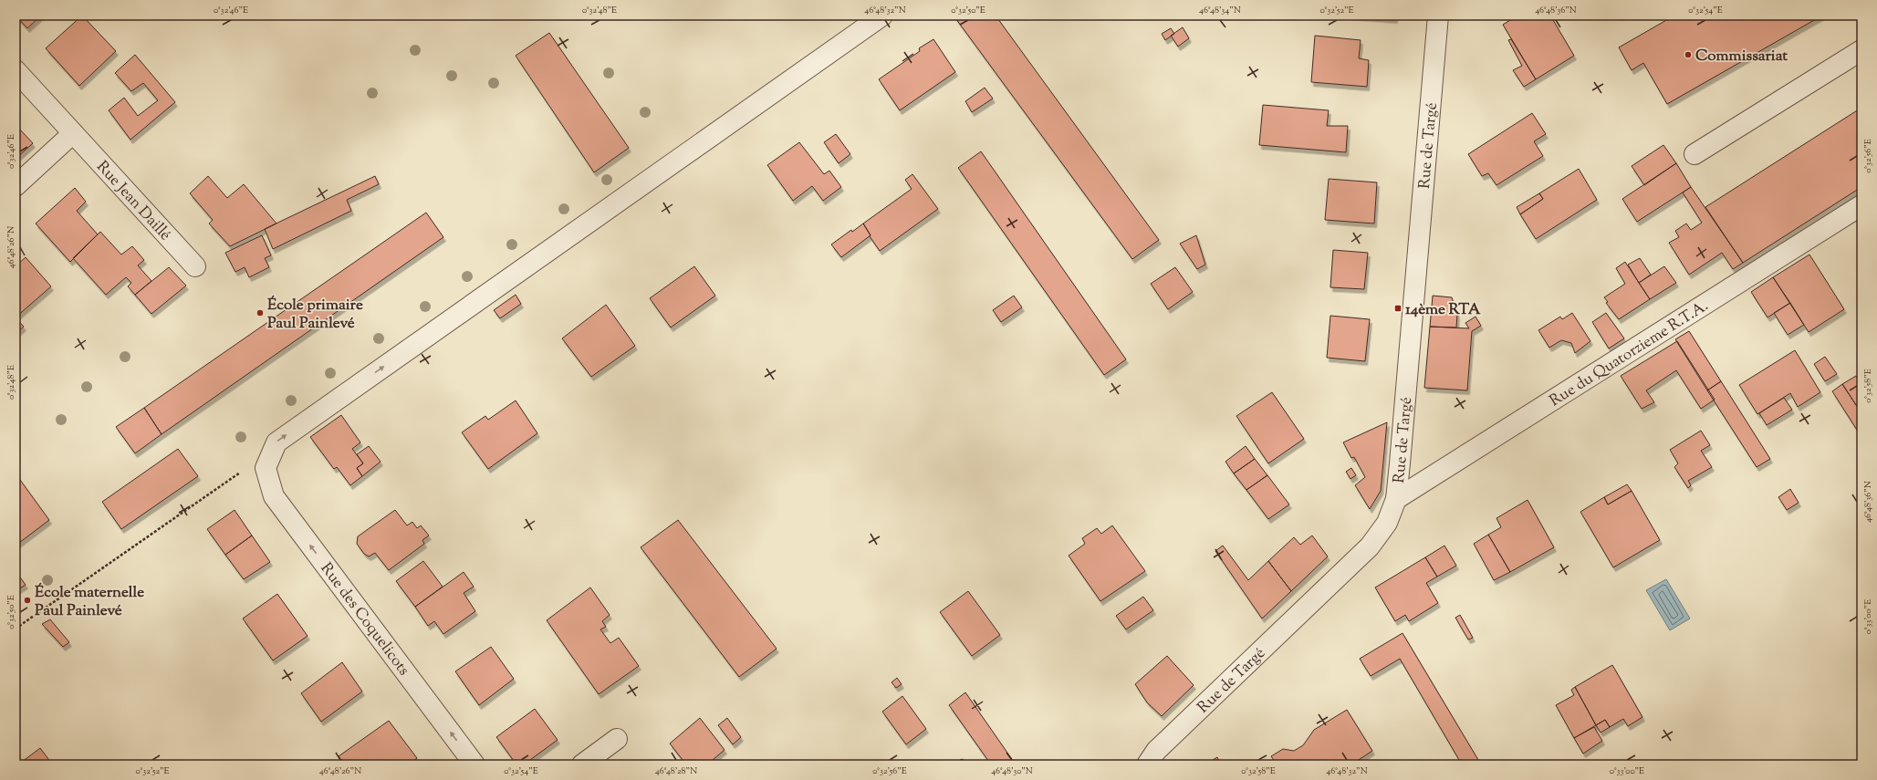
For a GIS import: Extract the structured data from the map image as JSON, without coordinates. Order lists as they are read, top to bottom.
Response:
{
  "streets": {
    "street": [
      "Rue de Targé",
      "Rue Jean Daillé",
      "Rue du Quatorzieme R.T.A.",
      "Rue des Coquelicots"
    ]
  },
  "crossings": [
    ["Rue de Targé", "Rue du Quatorzieme R.T.A."]
  ],
  "one_way": ["Rue des Coquelicots"],
  "places": {
    "other": ["Commissariat", "École primaire Paul Painlevé", "École maternelle Paul Painlevé"],
    "transit": ["14ème RTA"]
  },
  "coordinates": [
    "0°32'46\"E",
    "0°32'48\"E",
    "46°48'32\"N",
    "0°32'50\"E",
    "46°48'34\"N",
    "0°32'52\"E",
    "46°48'36\"N",
    "0°32'54\"E",
    "0°32'56\"E",
    "46°48'26\"N",
    "0°32'58\"E",
    "0°33'00\"E",
    "46°48'28\"N",
    "46°48'30\"N"
  ]
}
